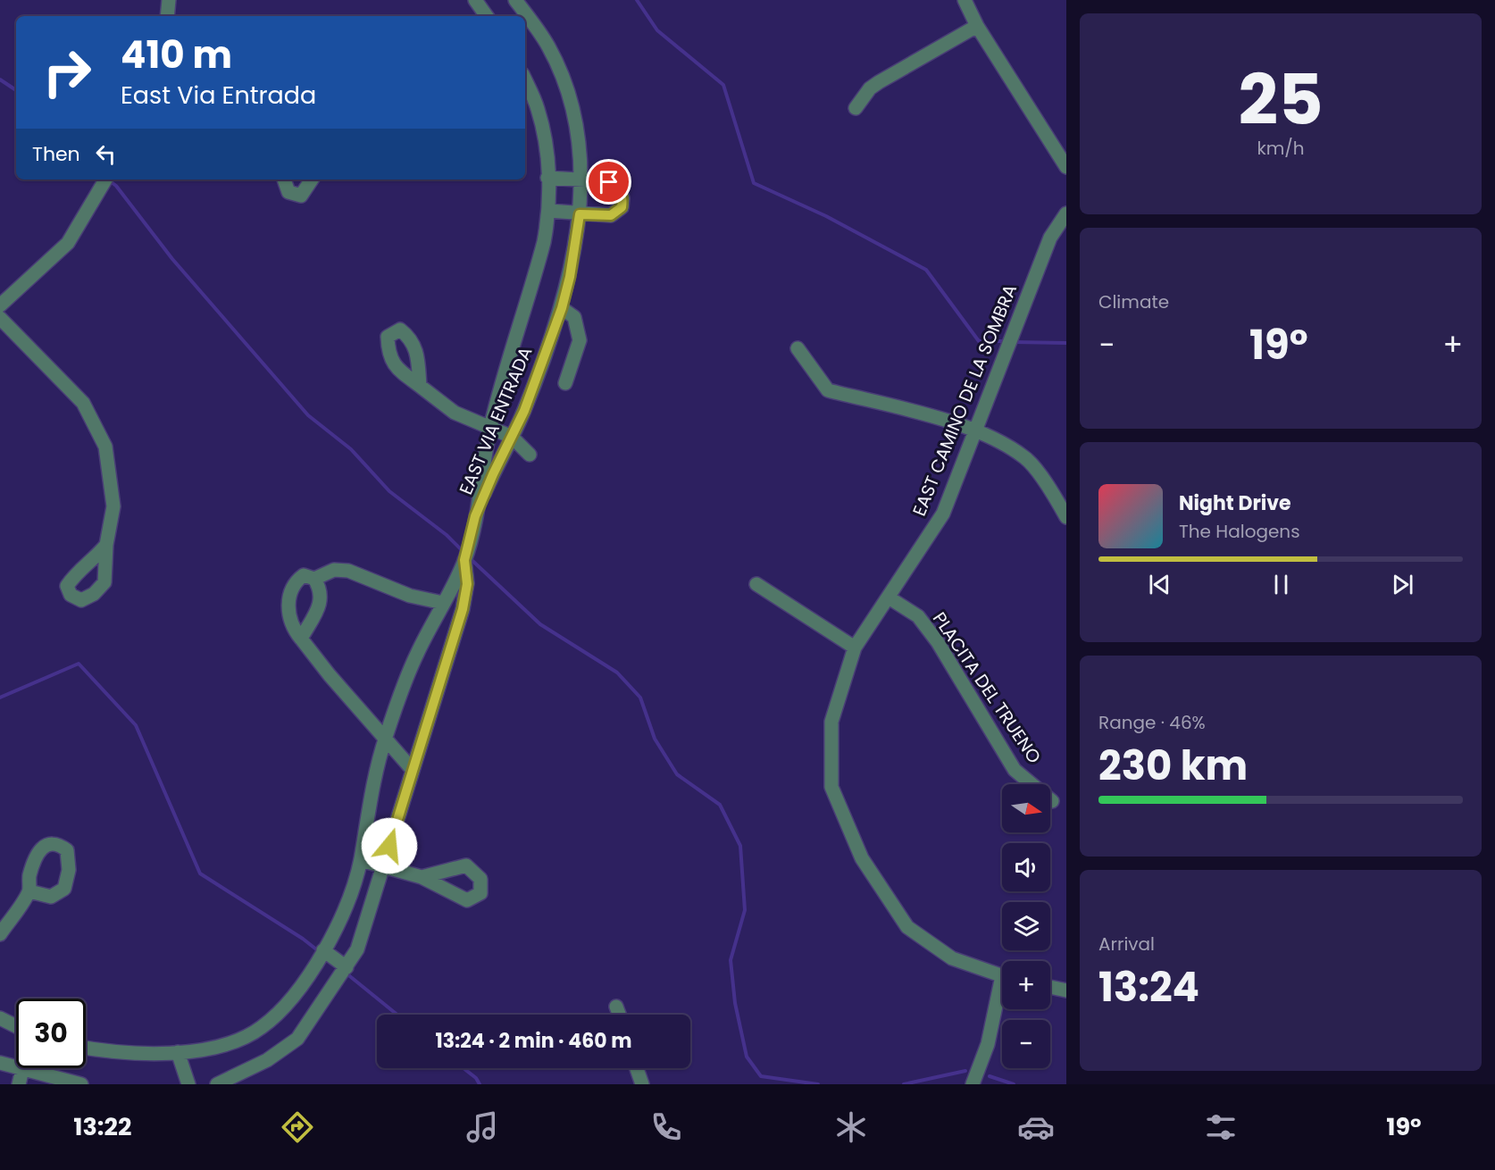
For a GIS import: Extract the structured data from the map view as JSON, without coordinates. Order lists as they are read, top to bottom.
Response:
{
  "streets": {
    "street": ["EAST CAMINO DE LA SOMBRA", "EAST VIA ENTRADA", "PLACITA DEL TRUENO"]
  },
  "crossings": [
    ["EAST CAMINO DE LA SOMBRA", "PLACITA DEL TRUENO"]
  ],
  "north": "right",
  "page": {
    "tile": [
      ["25", "km/h"],
      "Climate",
      ["Range · 46%", "230 km"],
      ["Arrival", "13:24"]
    ],
    "turn": ["410 m", "East Via Entrada"],
    "then": "Then",
    "heat": ["−", "19°", "+"],
    "song": ["Night Drive", "The Halogens"],
    "map_buttons": ["+", "−"],
    "limit": "30",
    "trip": "13:24 · 2 min · 460 m",
    "tabs": ["13:22", "19°"]
  }
}
